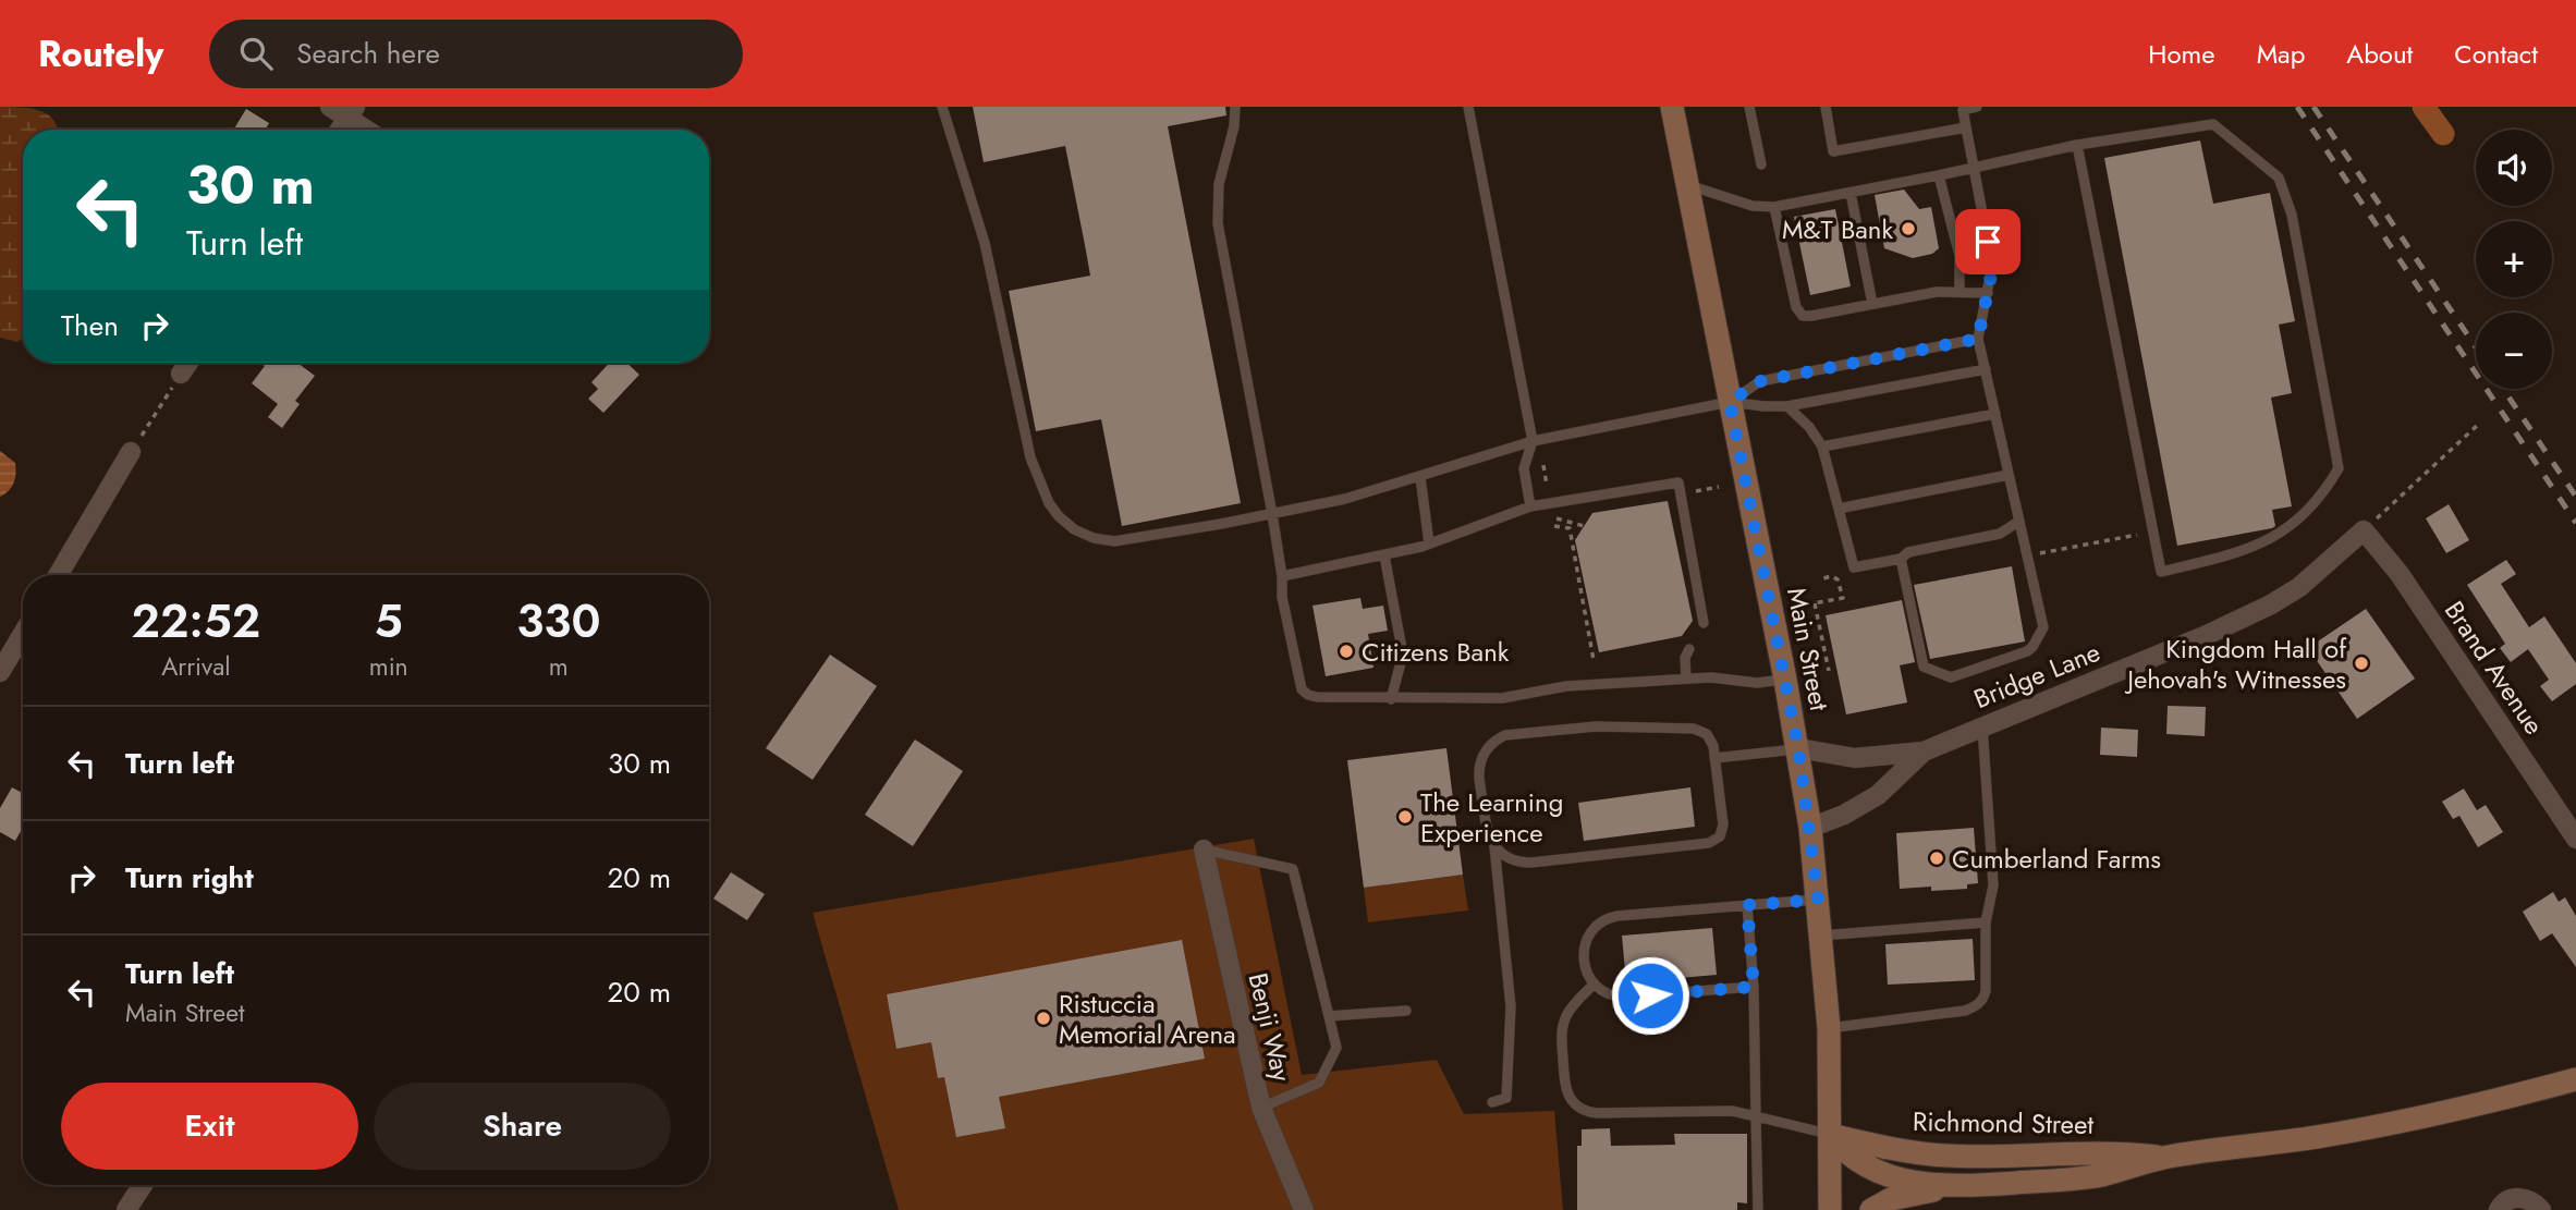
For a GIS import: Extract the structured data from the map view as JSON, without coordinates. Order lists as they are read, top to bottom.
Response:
{
  "streets": {
    "main road": ["Main Street", "Richmond Street"],
    "street": ["Brand Avenue", "Bridge Lane", "Benji Way"]
  },
  "crossings": [
    ["Main Street", "Bridge Lane"],
    ["Main Street", "Richmond Street"],
    ["Brand Avenue", "Bridge Lane"]
  ],
  "places": [
    "M&T Bank",
    "Citizens Bank",
    "Kingdom Hall of Jehovah's Witnesses",
    "The Learning Experience",
    "Cumberland Farms",
    "Ristuccia Memorial Arena"
  ],
  "page": {
    "header": "Routely",
    "search": "Search here",
    "nav": [
      "Home",
      "Map",
      "About",
      "Contact"
    ],
    "map_buttons": ["+", "−"],
    "turn": ["30 m", "Turn left"],
    "then": "Then",
    "eta": [
      "22:52",
      "Arrival",
      "5",
      "min",
      "330",
      "m"
    ],
    "list": [
      {
        "name": "Turn left",
        "value": "30 m"
      },
      {
        "name": "Turn right",
        "value": "20 m"
      },
      {
        "name": "Turn left",
        "note": "Main Street",
        "value": "20 m"
      }
    ],
    "buttons": ["Exit", "Share"]
  }
}
